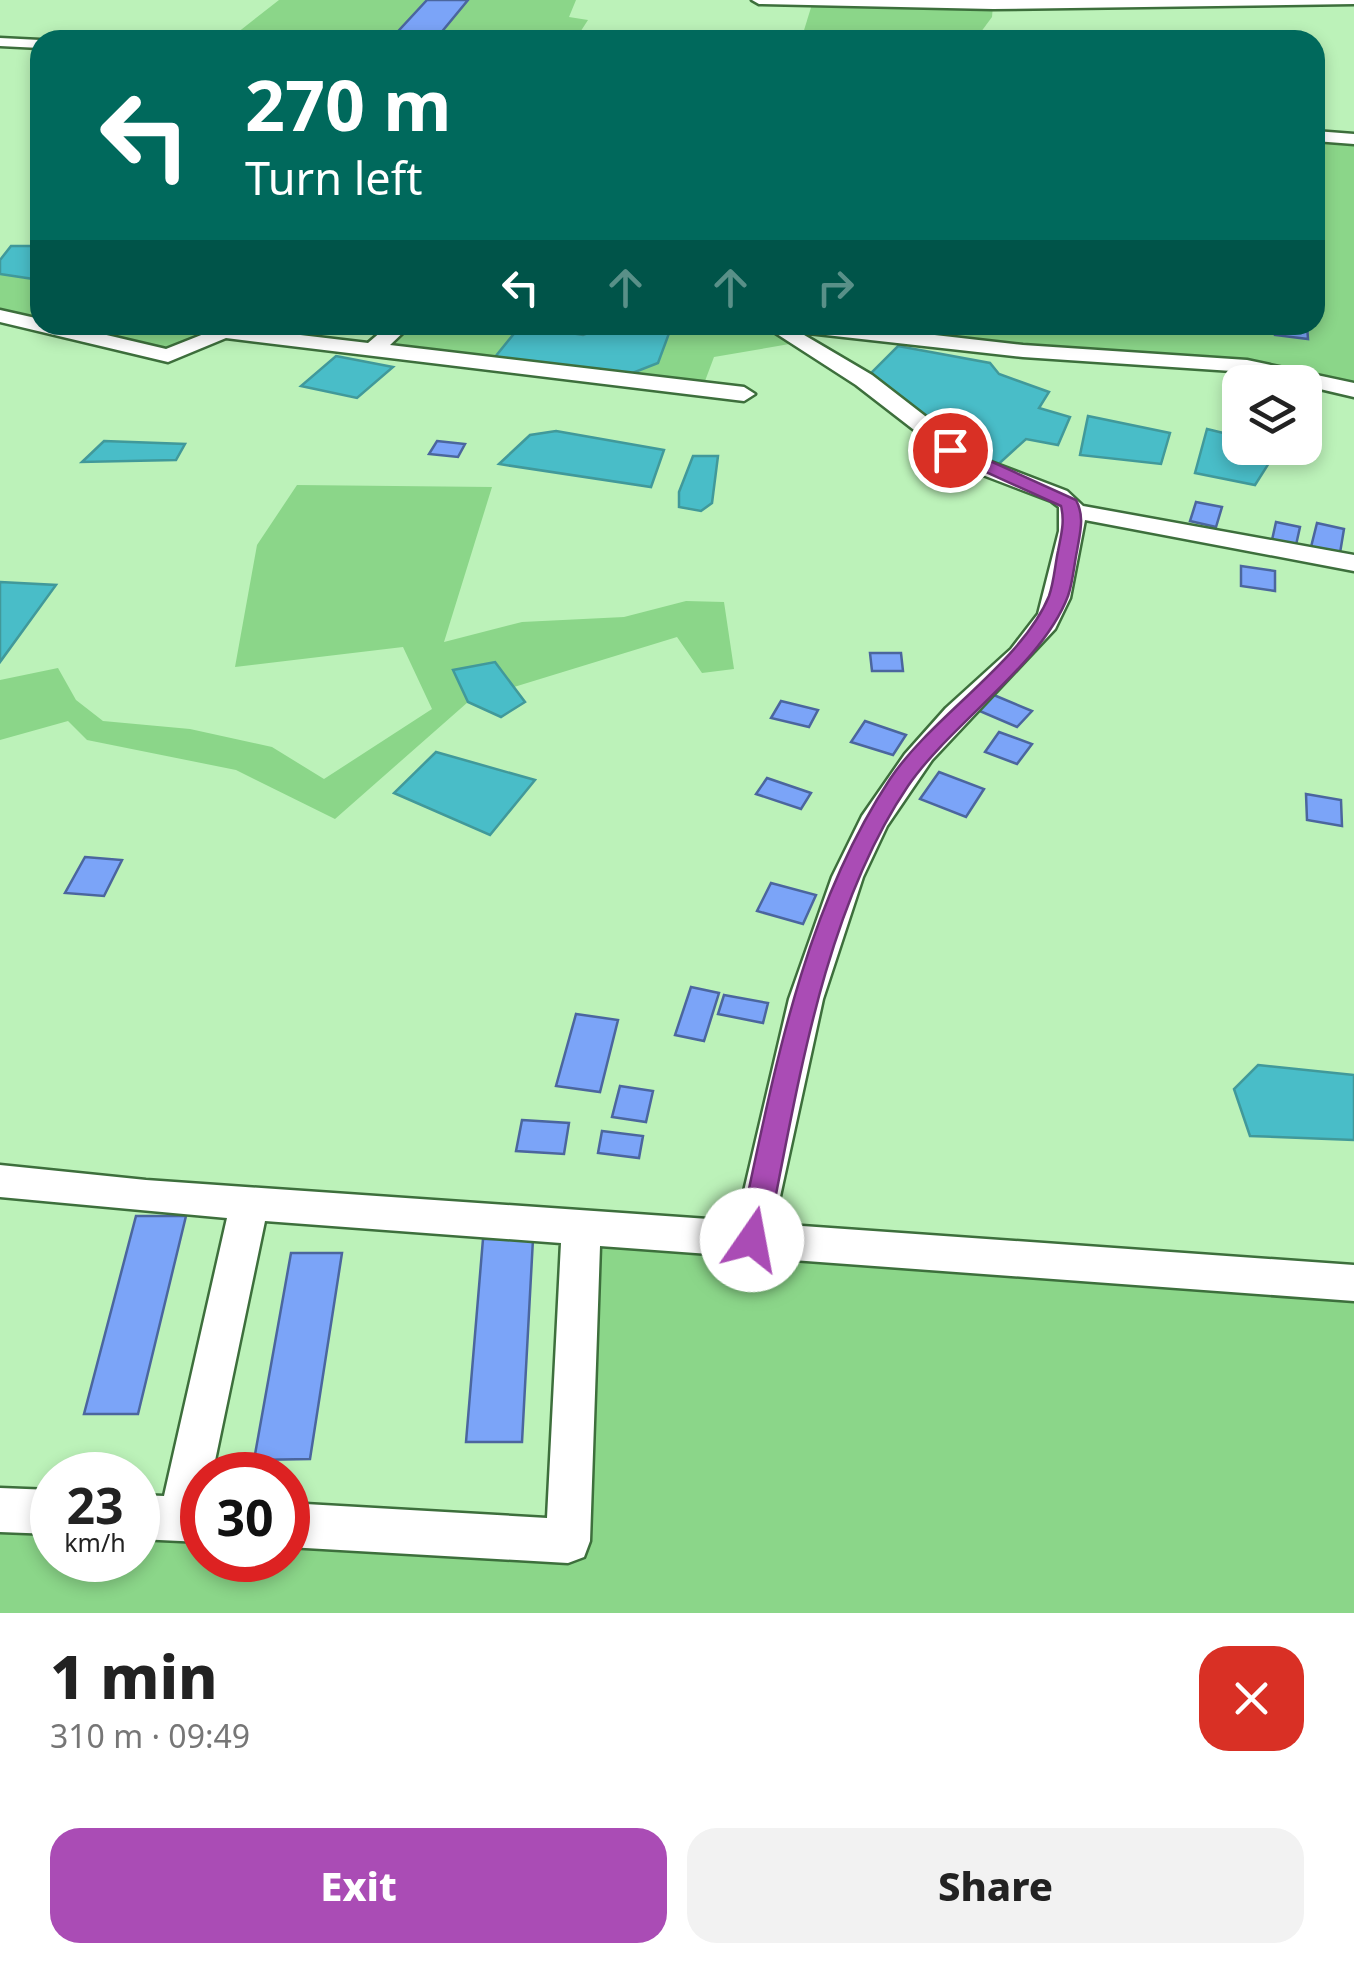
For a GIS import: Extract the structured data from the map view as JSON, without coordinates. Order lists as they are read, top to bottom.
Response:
{
  "page": {
    "turn": ["270 m", "Turn left"],
    "speed": "23 km/h",
    "limit": "30",
    "heading": ["1 min", "310 m · 09:49"],
    "buttons": ["Exit", "Share"]
  }
}
